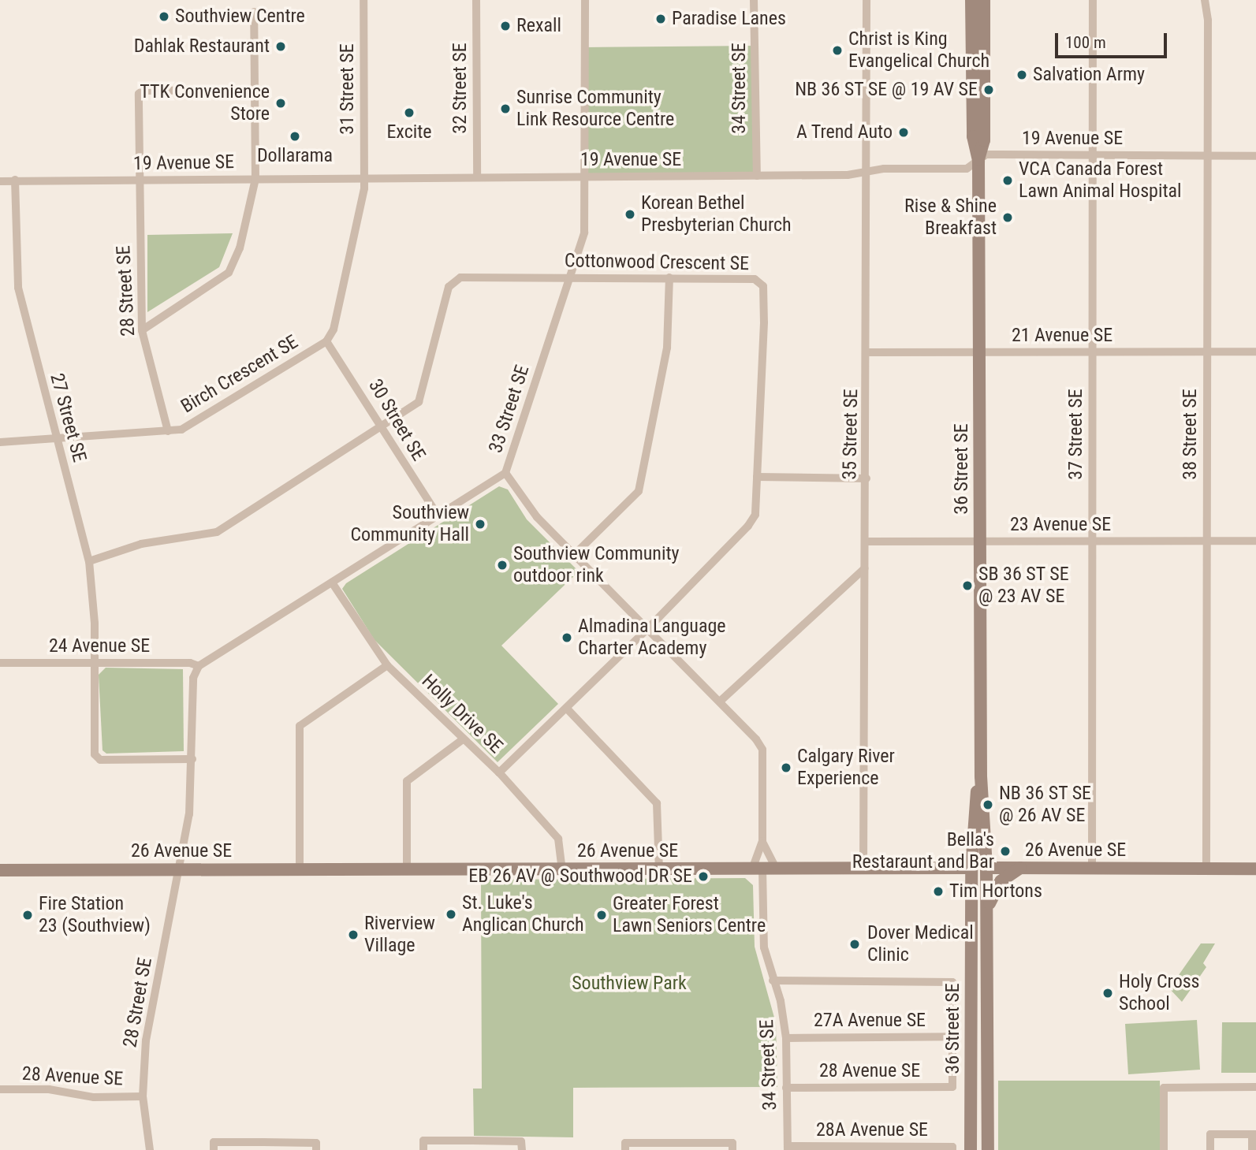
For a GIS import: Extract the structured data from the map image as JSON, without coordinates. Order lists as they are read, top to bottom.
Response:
{
  "streets": {
    "main road": ["36 Street SE", "26 Avenue SE"],
    "street": [
      "32 Street SE",
      "34 Street SE",
      "31 Street SE",
      "19 Avenue SE",
      "Cottonwood Crescent SE",
      "28 Street SE",
      "21 Avenue SE",
      "Birch Crescent SE",
      "33 Street SE",
      "27 Street SE",
      "30 Street SE",
      "35 Street SE",
      "37 Street SE",
      "38 Street SE",
      "23 Avenue SE",
      "24 Avenue SE",
      "Holly Drive SE",
      "27A Avenue SE",
      "28 Avenue SE",
      "28A Avenue SE"
    ]
  },
  "crossings": [
    ["32 Street SE", "19 Avenue SE"],
    ["34 Street SE", "19 Avenue SE"],
    ["34 Street SE", "26 Avenue SE"],
    ["34 Street SE", "27A Avenue SE"],
    ["34 Street SE", "28 Avenue SE"],
    ["34 Street SE", "28A Avenue SE"],
    ["31 Street SE", "19 Avenue SE"],
    ["31 Street SE", "Birch Crescent SE"],
    ["19 Avenue SE", "28 Street SE"],
    ["19 Avenue SE", "Birch Crescent SE"],
    ["19 Avenue SE", "33 Street SE"],
    ["19 Avenue SE", "27 Street SE"],
    ["19 Avenue SE", "35 Street SE"],
    ["19 Avenue SE", "37 Street SE"],
    ["19 Avenue SE", "38 Street SE"],
    ["19 Avenue SE", "36 Street SE"],
    ["Cottonwood Crescent SE", "33 Street SE"],
    ["Cottonwood Crescent SE", "27 Street SE"],
    ["Cottonwood Crescent SE", "30 Street SE"],
    ["Cottonwood Crescent SE", "Holly Drive SE"],
    ["28 Street SE", "Birch Crescent SE"],
    ["28 Street SE", "33 Street SE"],
    ["28 Street SE", "27 Street SE"],
    ["28 Street SE", "24 Avenue SE"],
    ["28 Street SE", "26 Avenue SE"],
    ["28 Street SE", "28 Avenue SE"],
    ["21 Avenue SE", "35 Street SE"],
    ["21 Avenue SE", "37 Street SE"],
    ["21 Avenue SE", "38 Street SE"],
    ["21 Avenue SE", "36 Street SE"],
    ["Birch Crescent SE", "27 Street SE"],
    ["Birch Crescent SE", "30 Street SE"],
    ["33 Street SE", "30 Street SE"],
    ["33 Street SE", "24 Avenue SE"],
    ["33 Street SE", "Holly Drive SE"],
    ["27 Street SE", "24 Avenue SE"],
    ["35 Street SE", "23 Avenue SE"],
    ["35 Street SE", "26 Avenue SE"],
    ["37 Street SE", "23 Avenue SE"],
    ["37 Street SE", "26 Avenue SE"],
    ["38 Street SE", "23 Avenue SE"],
    ["38 Street SE", "26 Avenue SE"],
    ["36 Street SE", "23 Avenue SE"],
    ["36 Street SE", "26 Avenue SE"],
    ["Holly Drive SE", "26 Avenue SE"],
    ["27A Avenue SE", "28 Avenue SE"]
  ],
  "parks": ["Southview Park"],
  "places": [
    "Southview Centre",
    "Paradise Lanes",
    "Rexall",
    "Dahlak Restaurant",
    "Christ is King Evangelical Church",
    "Salvation Army",
    "NB 36 ST SE @ 19 AV SE",
    "TTK Convenience Store",
    "Sunrise Community Link Resource Centre",
    "Excite",
    "A Trend Auto",
    "Dollarama",
    "VCA Canada Forest Lawn Animal Hospital",
    "Korean Bethel Presbyterian Church",
    "Rise & Shine Breakfast",
    "Southview Community Hall",
    "Southview Community outdoor rink",
    "SB 36 ST SE @ 23 AV SE",
    "Almadina Language Charter Academy",
    "Calgary River Experience",
    "NB 36 ST SE @ 26 AV SE",
    "Bella's Restaraunt and Bar",
    "EB 26 AV @ Southwood DR SE",
    "Tim Hortons",
    "St. Luke's Anglican Church",
    "Fire Station 23 (Southview)",
    "Greater Forest Lawn Seniors Centre",
    "Riverview Village",
    "Dover Medical Clinic",
    "Holy Cross School"
  ],
  "scale_bar": "100 m"
}
